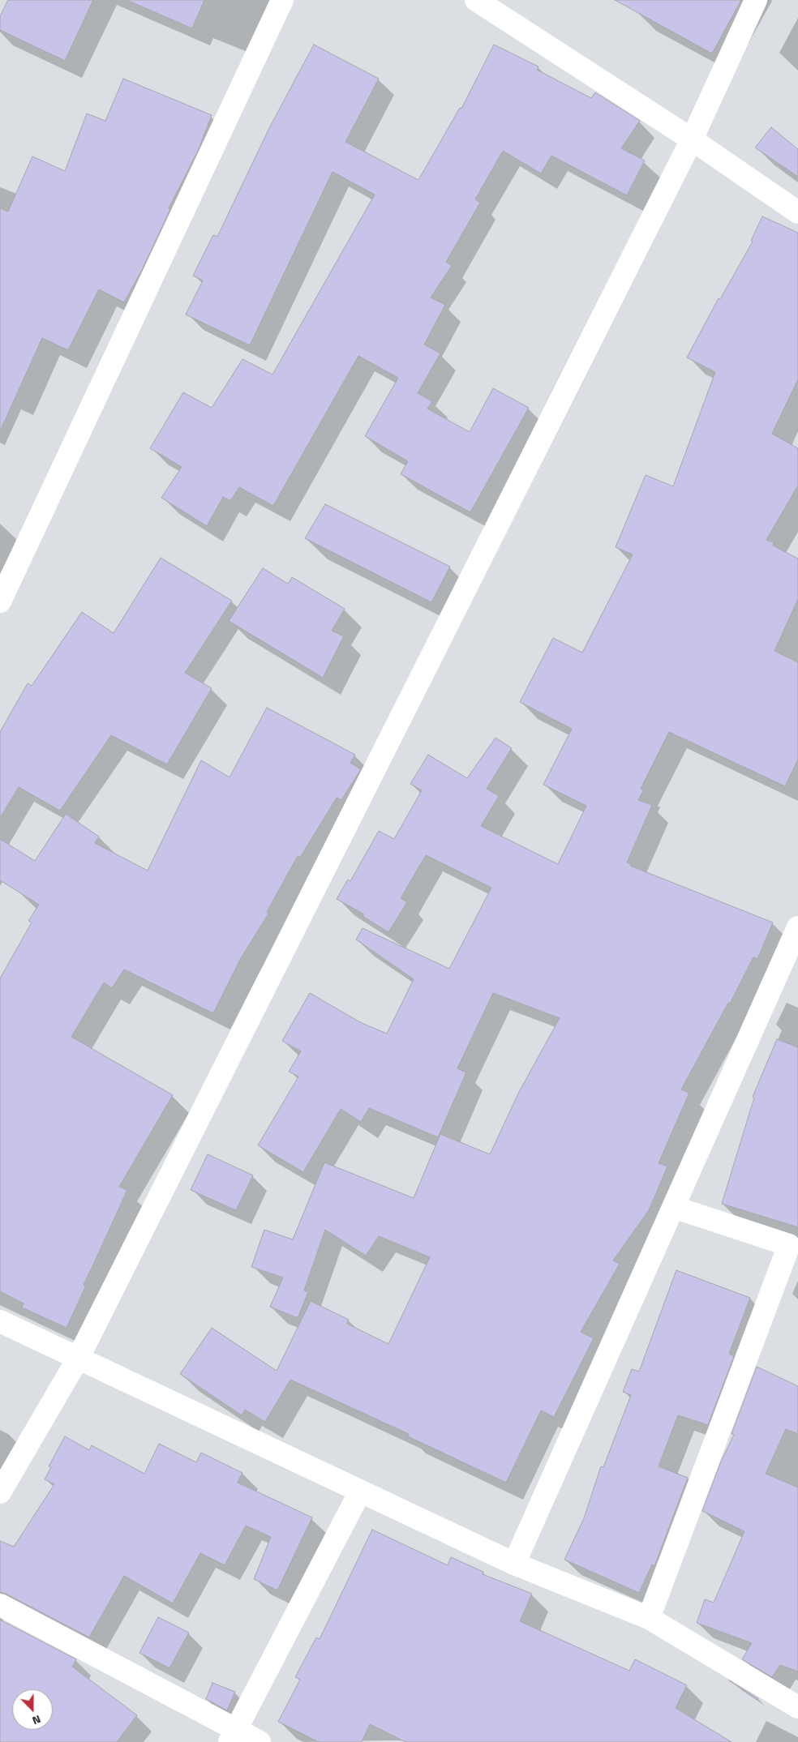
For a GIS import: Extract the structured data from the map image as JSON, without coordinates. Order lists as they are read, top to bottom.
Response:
{
  "north": "bottom"
}
